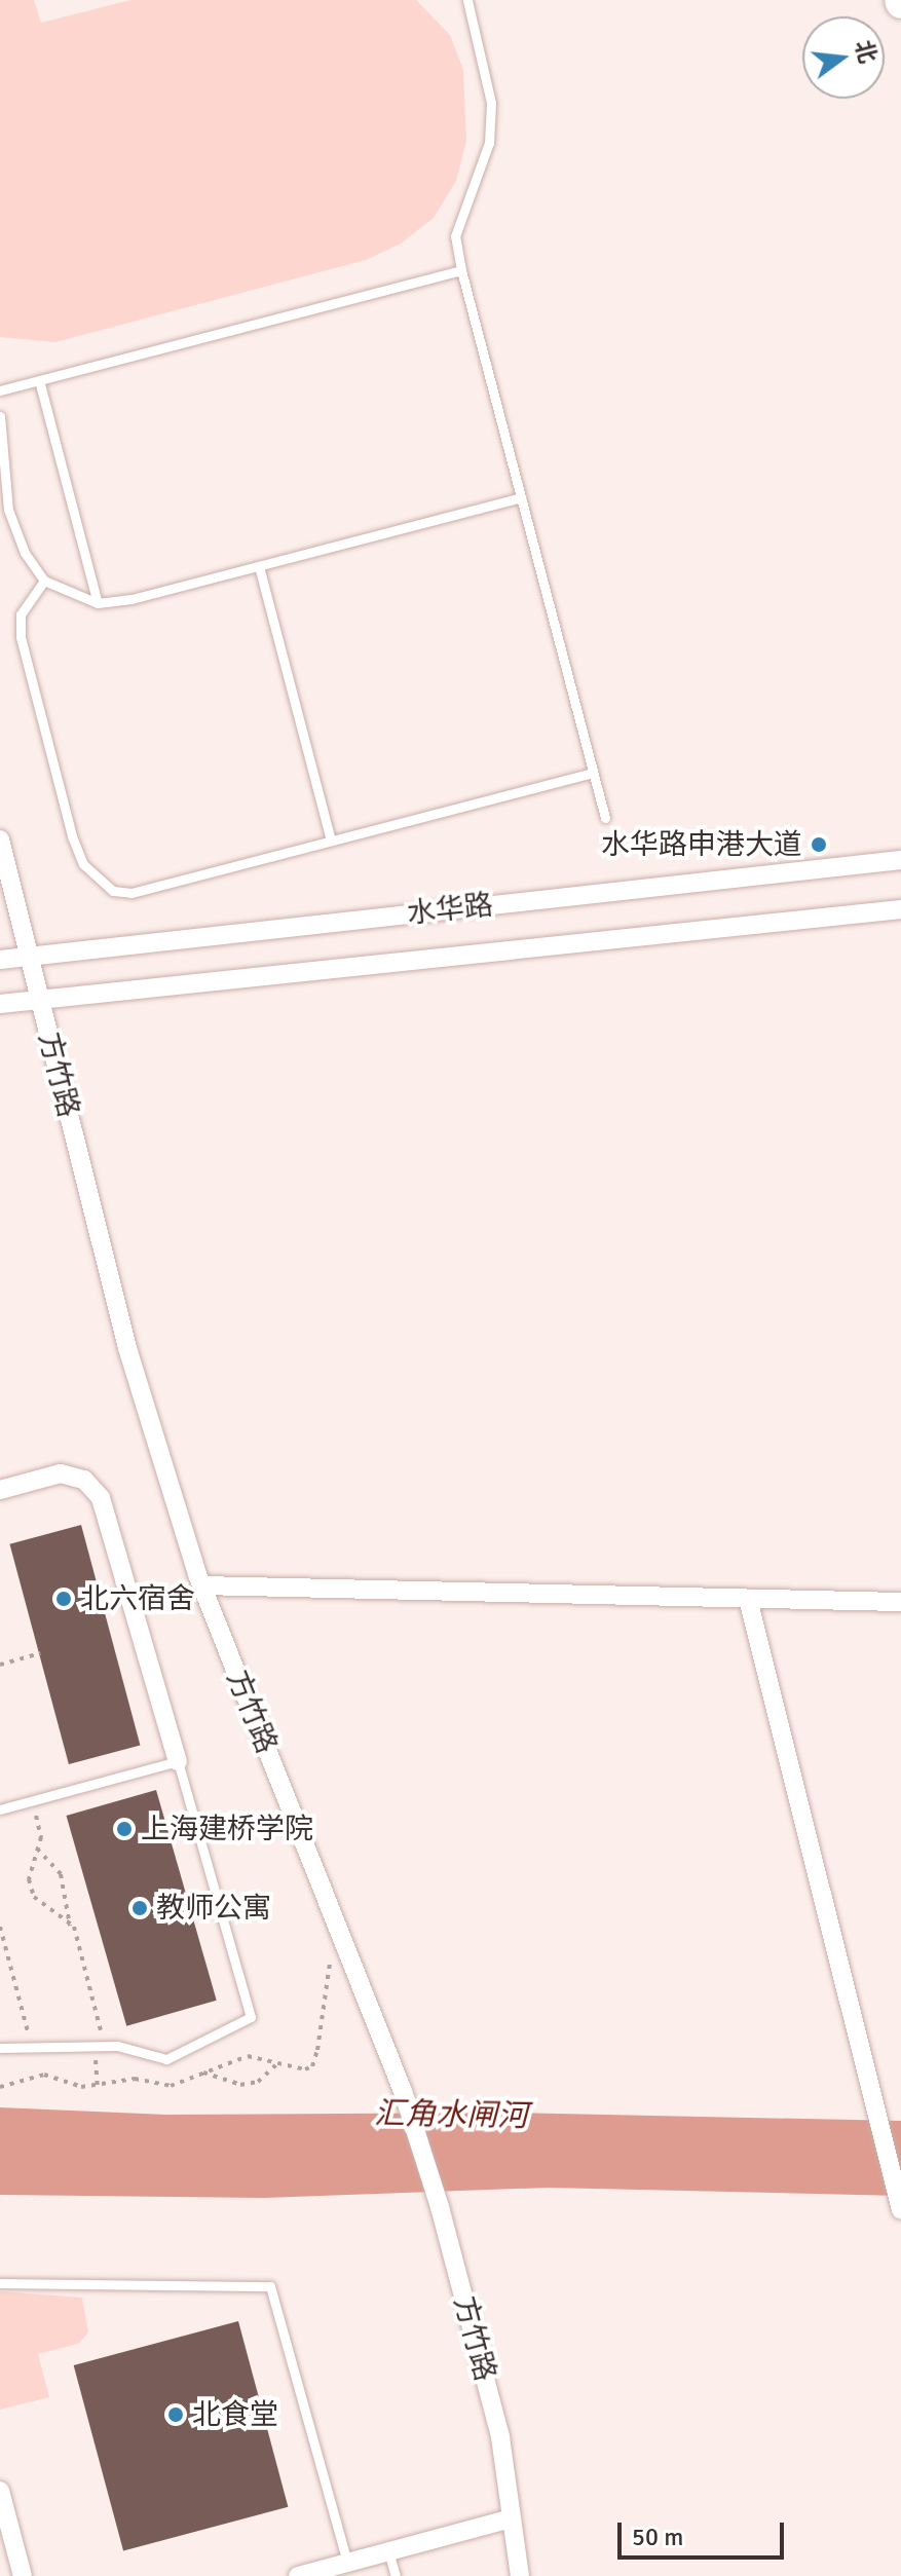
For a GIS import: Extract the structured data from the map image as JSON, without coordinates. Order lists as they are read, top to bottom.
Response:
{
  "streets": {
    "street": ["水华路", "方竹路"]
  },
  "crossings": [
    ["水华路", "方竹路"]
  ],
  "water": ["汇角水闸河"],
  "places": [
    "水华路申港大道",
    "北六宿舍",
    "上海建桥学院",
    "教师公寓",
    "北食堂"
  ],
  "scale_bar": "50 m",
  "north": "right"
}
